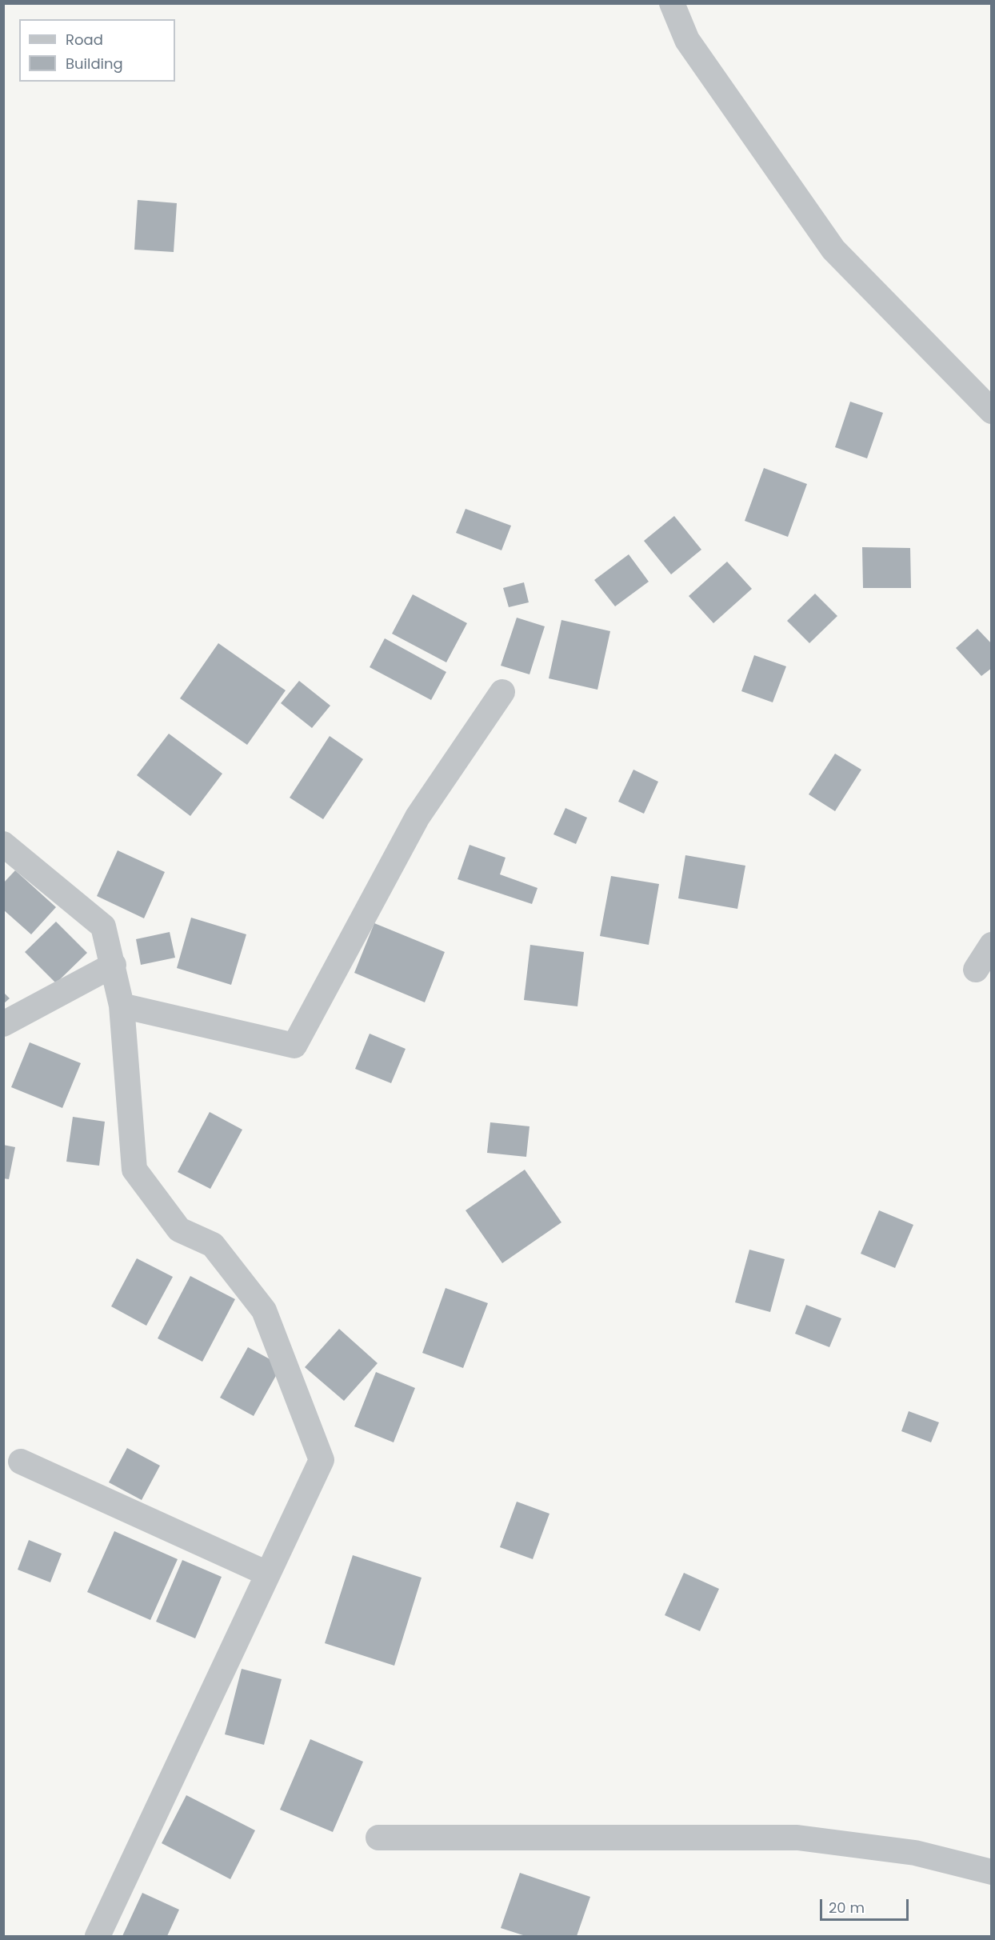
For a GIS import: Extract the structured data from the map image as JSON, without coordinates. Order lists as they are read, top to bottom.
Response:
{
  "legend": ["Road", "Building"],
  "scale_bar": "20 m"
}
